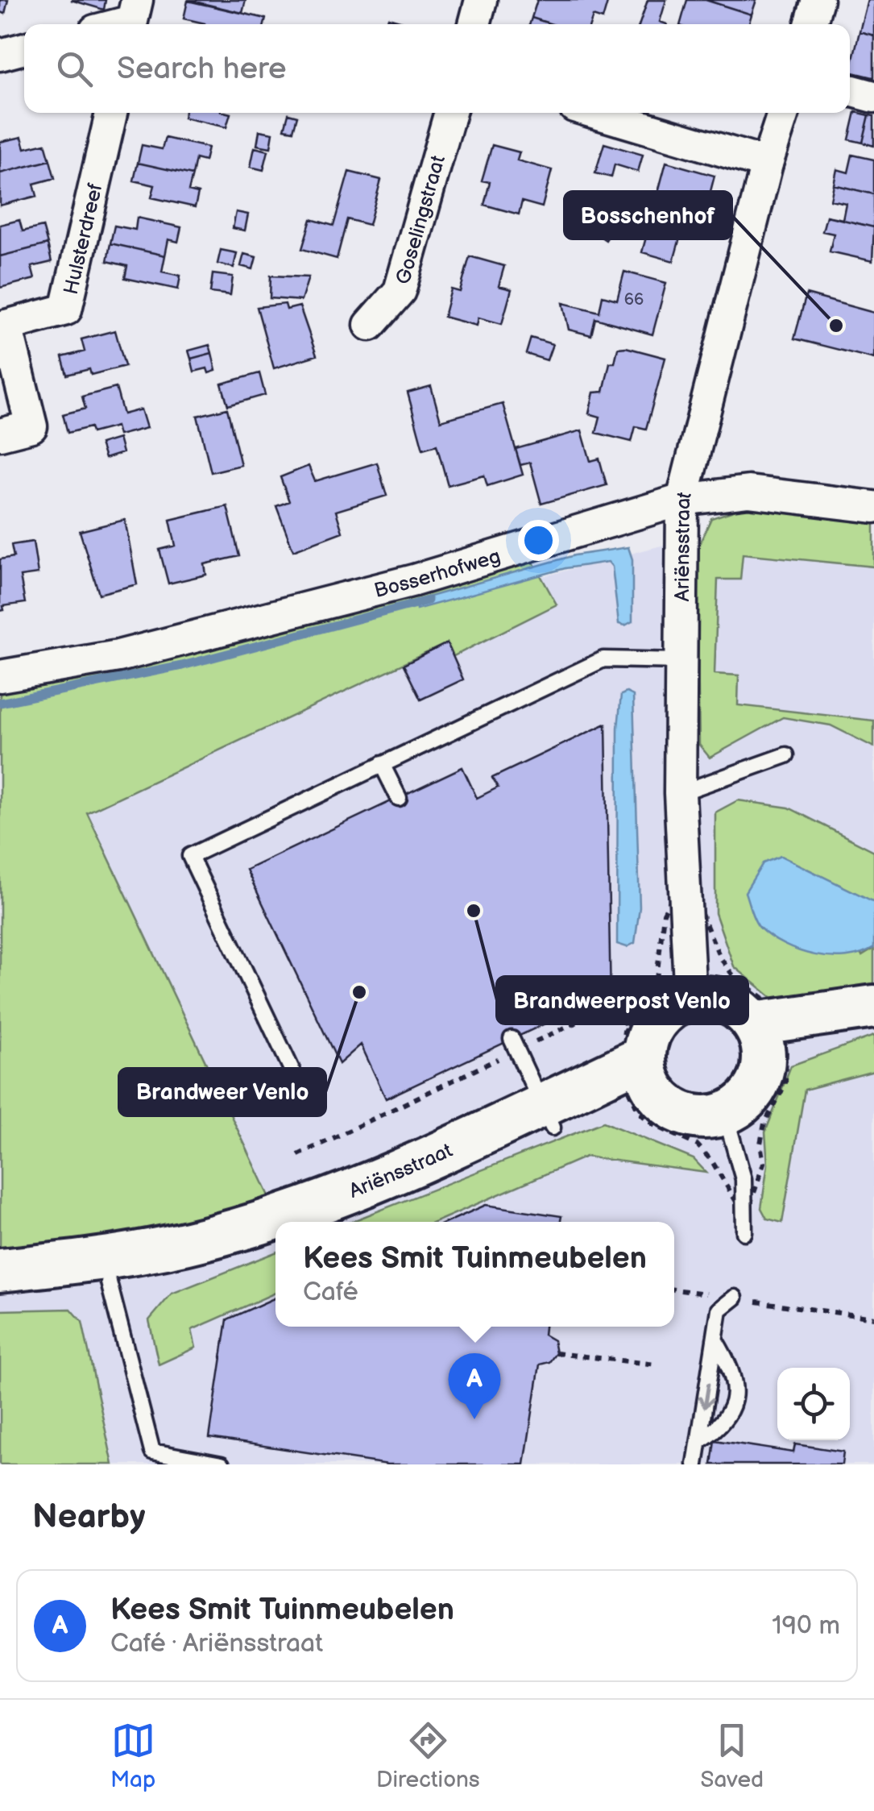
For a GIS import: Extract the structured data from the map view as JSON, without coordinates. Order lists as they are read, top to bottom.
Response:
{
  "streets": {
    "main road": ["Ariënsstraat"],
    "street": ["Goselingstraat", "Hulsterdreef", "Bosserhofweg"]
  },
  "crossings": [
    ["Ariënsstraat", "Bosserhofweg"]
  ],
  "places": ["Bosschenhof", "Brandweerpost Venlo", "Brandweer Venlo"],
  "house_numbers": ["66"],
  "page": {
    "search": "Search here",
    "popup": ["Kees Smit Tuinmeubelen", "Café"],
    "pins": "A",
    "heading": "Nearby",
    "list": [
      {
        "mark": "A",
        "name": "Kees Smit Tuinmeubelen",
        "note": "Café · Ariënsstraat",
        "value": "190 m"
      }
    ],
    "nav": ["Map", "Directions", "Saved"]
  }
}
